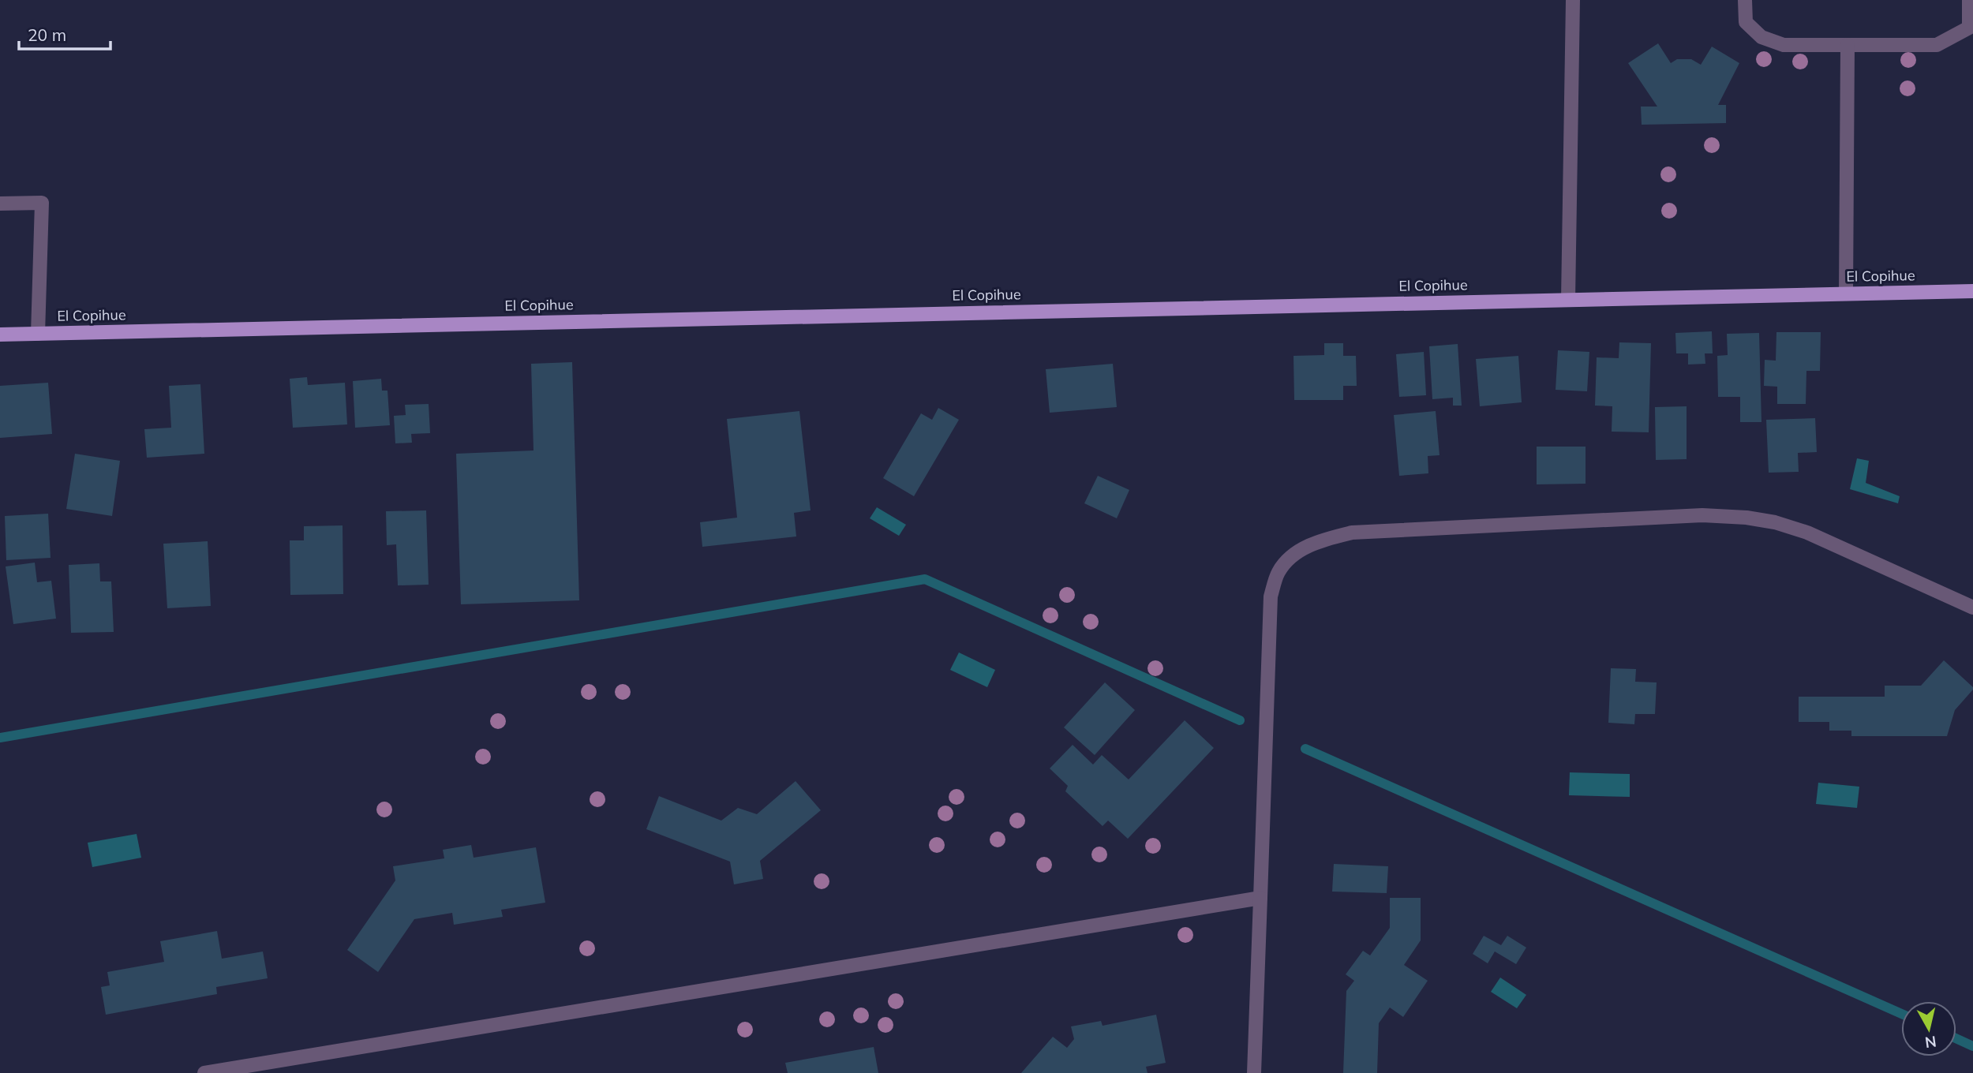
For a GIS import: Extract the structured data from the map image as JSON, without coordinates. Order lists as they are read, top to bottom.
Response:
{
  "streets": {
    "main road": ["El Copihue"]
  },
  "scale_bar": "20 m",
  "north": "bottom"
}
